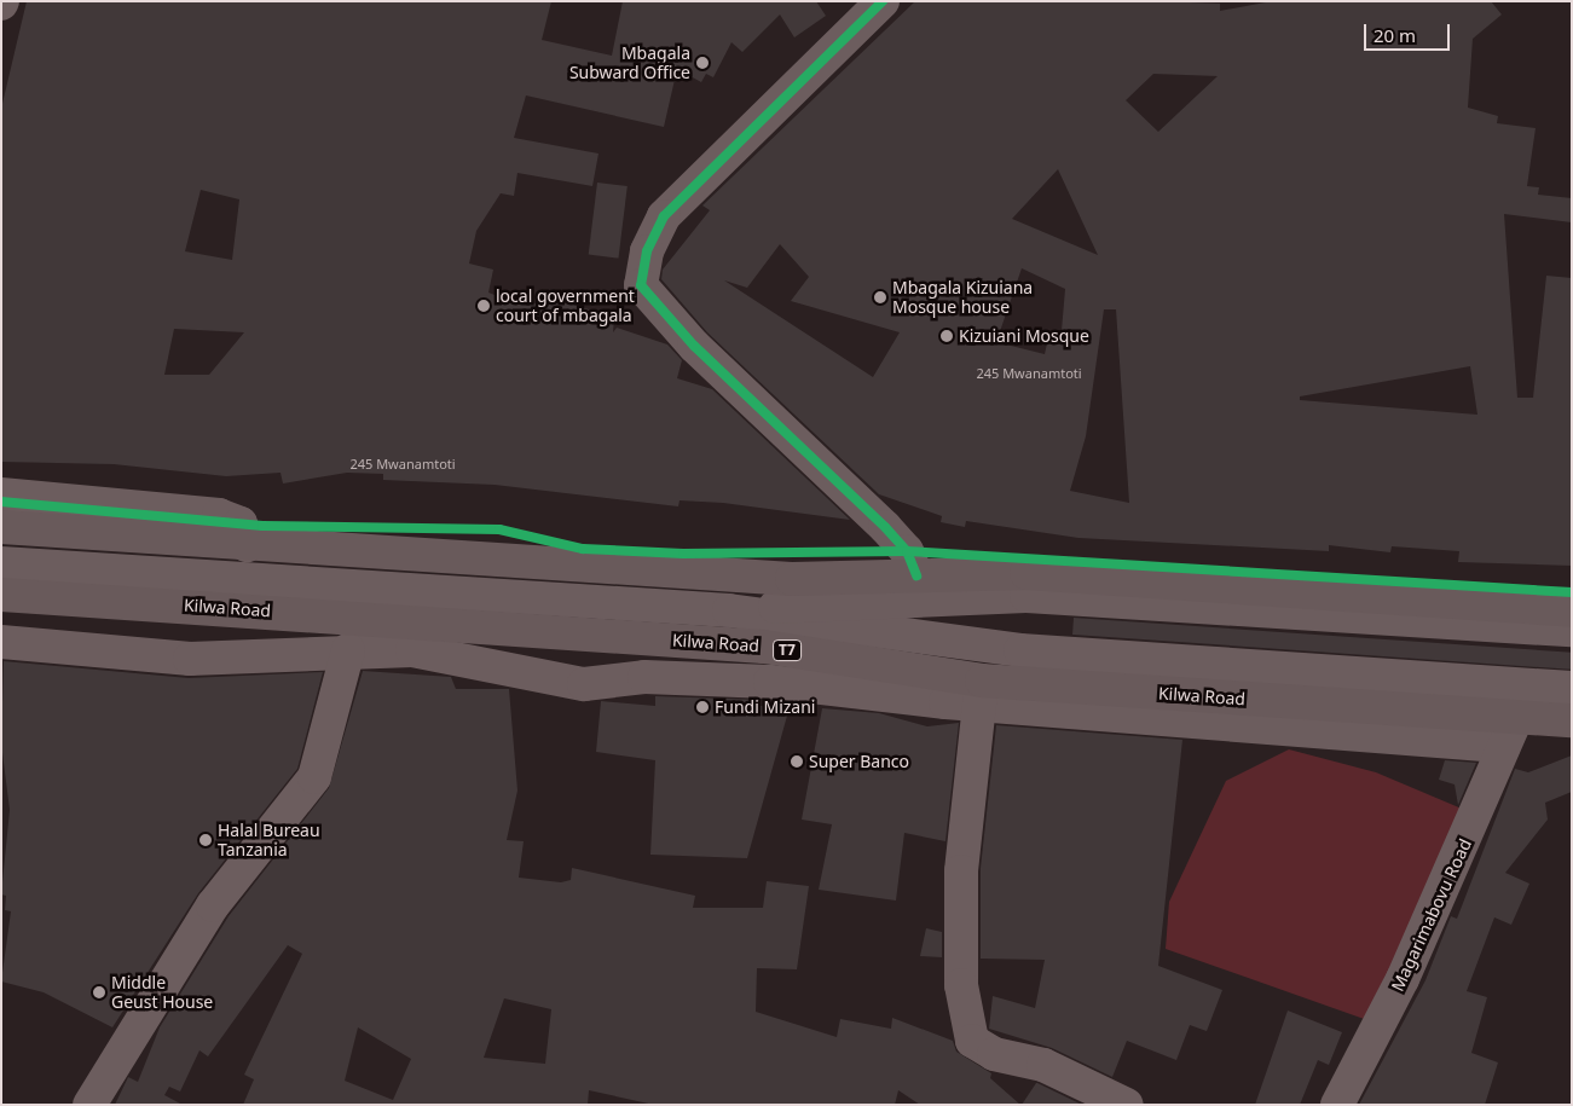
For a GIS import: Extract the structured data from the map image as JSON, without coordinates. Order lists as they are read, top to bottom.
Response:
{
  "streets": {
    "highway": ["Kilwa Road", "T7"],
    "street": ["Magarimabovu Road"]
  },
  "crossings": [
    ["Kilwa Road", "Magarimabovu Road"]
  ],
  "places": [
    "Mbagala Subward Office",
    "Mbagala Kizuiana Mosque house",
    "local government court of mbagala",
    "Kizuiani Mosque",
    "Fundi Mizani",
    "Super Banco",
    "Halal Bureau Tanzania",
    "Middle Geust House"
  ],
  "house_numbers": ["245 Mwanamtoti", "245 Mwanamtoti"],
  "scale_bar": "20 m"
}
